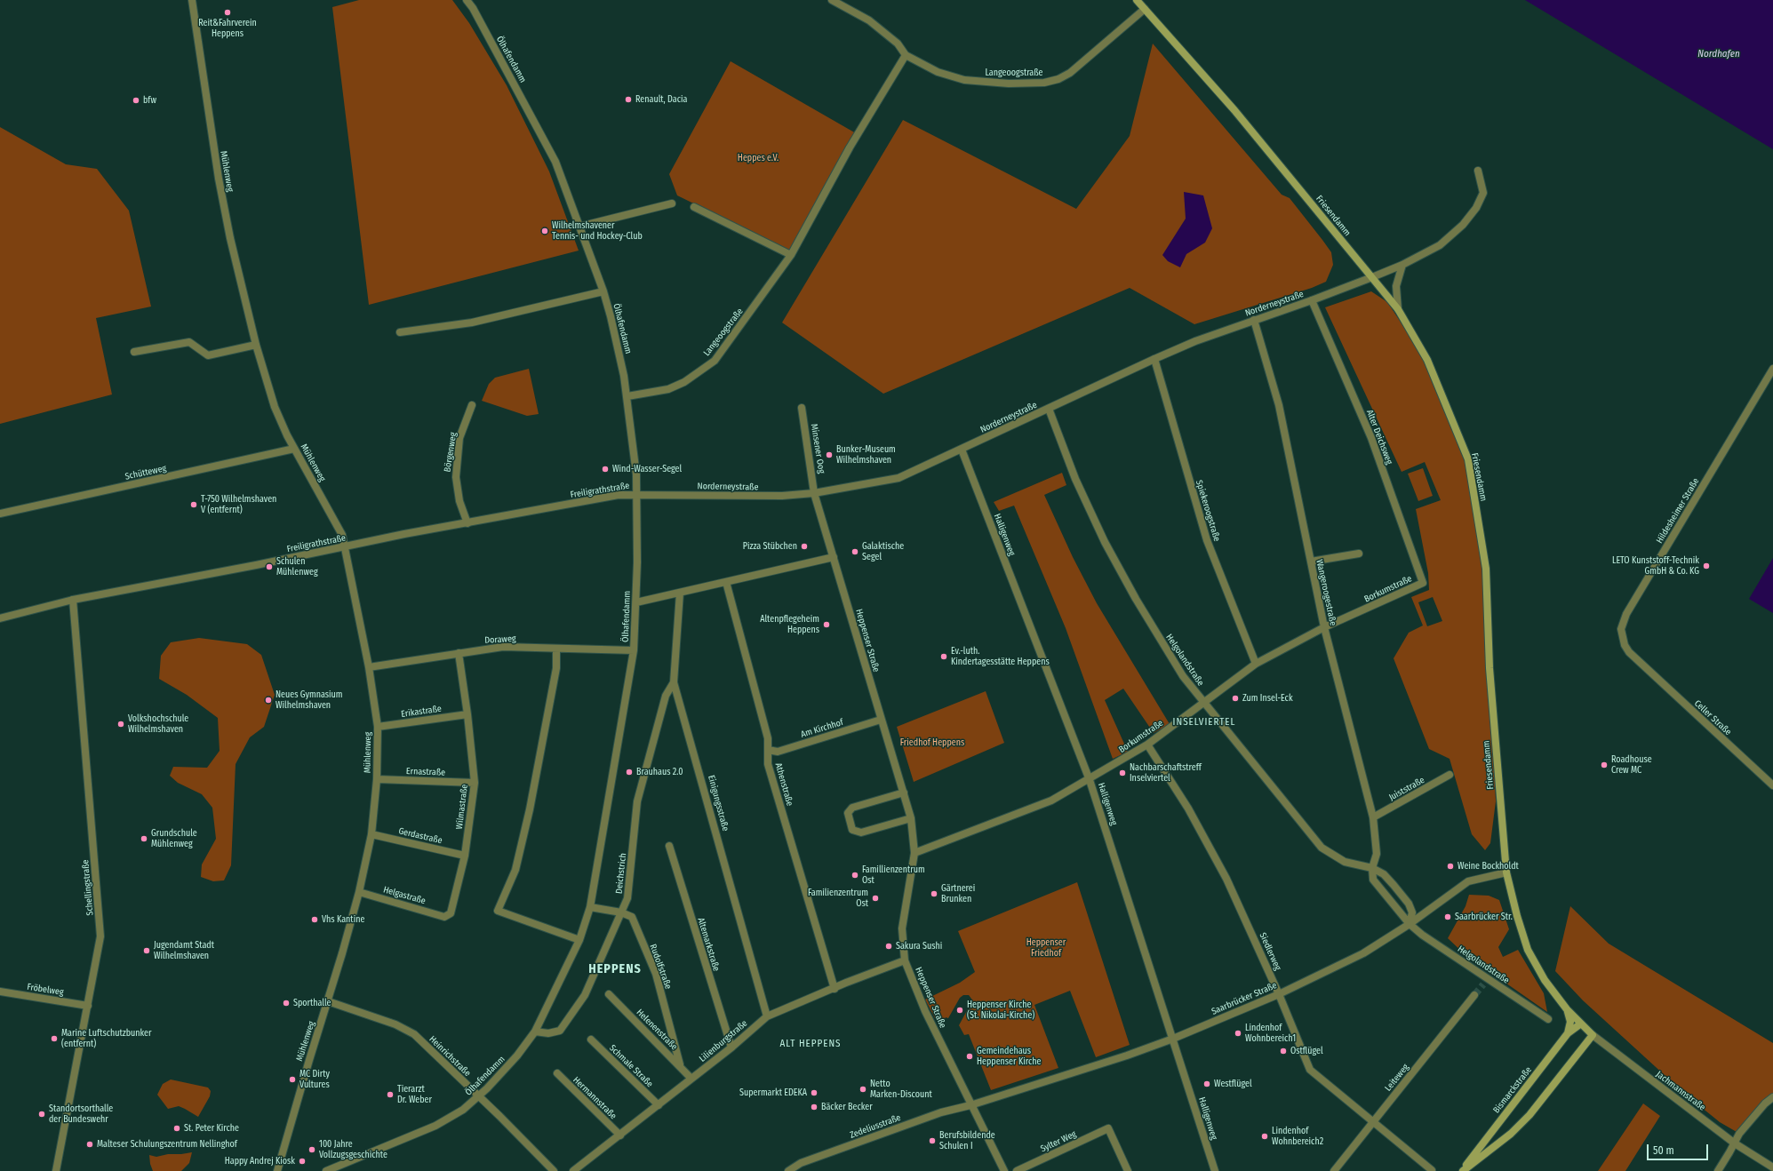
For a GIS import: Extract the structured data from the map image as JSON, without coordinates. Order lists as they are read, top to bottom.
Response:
{
  "streets": {
    "main road": ["Friesendamm", "Bismarckstraße", "Jachmannstraße"],
    "street": [
      "Ölhafendamm",
      "Langeoogstraße",
      "Mühlenweg",
      "Norderneystraße",
      "Alter Deichsweg",
      "Minsener Oog",
      "Börgenweg",
      "Schütteweg",
      "Freiligrathstraße",
      "Spiekeroogstraße",
      "Hildesheimer Straße",
      "Halligenweg",
      "Borkumstraße",
      "Wangeroogestraße",
      "Doraweg",
      "Heppenser Straße",
      "Helgolandstraße",
      "Erikastraße",
      "Celler Straße",
      "Am Kirchhof",
      "Ernastraße",
      "Athenstraße",
      "Juiststraße",
      "Einigungsstraße",
      "Wilmastraße",
      "Gerdastraße",
      "Deichstrich",
      "Schellingstraße",
      "Helgastraße",
      "Altemarkstraße",
      "Siedlerweg",
      "Rudolfstraße",
      "Fröbelweg",
      "Saarbrücker Straße",
      "Helenenstraße",
      "Lilienburgstraße",
      "Heinrichstraße",
      "Schmale Straße",
      "Leiteweg",
      "Hermannstraße",
      "Zedeliusstraße",
      "Sylter Weg"
    ]
  },
  "crossings": [
    ["Ölhafendamm", "Langeoogstraße"],
    ["Ölhafendamm", "Norderneystraße"],
    ["Ölhafendamm", "Freiligrathstraße"],
    ["Ölhafendamm", "Doraweg"],
    ["Ölhafendamm", "Deichstrich"],
    ["Ölhafendamm", "Rudolfstraße"],
    ["Ölhafendamm", "Heinrichstraße"],
    ["Langeoogstraße", "Friesendamm"],
    ["Mühlenweg", "Schütteweg"],
    ["Mühlenweg", "Freiligrathstraße"],
    ["Mühlenweg", "Doraweg"],
    ["Mühlenweg", "Erikastraße"],
    ["Mühlenweg", "Ernastraße"],
    ["Mühlenweg", "Gerdastraße"],
    ["Mühlenweg", "Helgastraße"],
    ["Mühlenweg", "Heinrichstraße"],
    ["Friesendamm", "Norderneystraße"],
    ["Friesendamm", "Saarbrücker Straße"],
    ["Friesendamm", "Bismarckstraße"],
    ["Friesendamm", "Jachmannstraße"],
    ["Norderneystraße", "Alter Deichsweg"],
    ["Norderneystraße", "Minsener Oog"],
    ["Norderneystraße", "Freiligrathstraße"],
    ["Norderneystraße", "Spiekeroogstraße"],
    ["Norderneystraße", "Halligenweg"],
    ["Norderneystraße", "Wangeroogestraße"],
    ["Norderneystraße", "Heppenser Straße"],
    ["Norderneystraße", "Helgolandstraße"],
    ["Alter Deichsweg", "Borkumstraße"],
    ["Minsener Oog", "Heppenser Straße"],
    ["Börgenweg", "Freiligrathstraße"],
    ["Freiligrathstraße", "Schellingstraße"],
    ["Spiekeroogstraße", "Borkumstraße"],
    ["Hildesheimer Straße", "Celler Straße"],
    ["Halligenweg", "Borkumstraße"],
    ["Halligenweg", "Saarbrücker Straße"],
    ["Borkumstraße", "Wangeroogestraße"],
    ["Borkumstraße", "Heppenser Straße"],
    ["Borkumstraße", "Helgolandstraße"],
    ["Borkumstraße", "Siedlerweg"],
    ["Wangeroogestraße", "Helgolandstraße"],
    ["Wangeroogestraße", "Juiststraße"],
    ["Doraweg", "Wilmastraße"],
    ["Heppenser Straße", "Am Kirchhof"],
    ["Heppenser Straße", "Saarbrücker Straße"],
    ["Heppenser Straße", "Lilienburgstraße"],
    ["Heppenser Straße", "Zedeliusstraße"],
    ["Helgolandstraße", "Saarbrücker Straße"],
    ["Erikastraße", "Wilmastraße"],
    ["Am Kirchhof", "Athenstraße"],
    ["Ernastraße", "Wilmastraße"],
    ["Athenstraße", "Lilienburgstraße"],
    ["Einigungsstraße", "Deichstrich"],
    ["Einigungsstraße", "Lilienburgstraße"],
    ["Wilmastraße", "Gerdastraße"],
    ["Wilmastraße", "Helgastraße"],
    ["Deichstrich", "Rudolfstraße"],
    ["Schellingstraße", "Fröbelweg"],
    ["Altemarkstraße", "Lilienburgstraße"],
    ["Siedlerweg", "Saarbrücker Straße"],
    ["Siedlerweg", "Leiteweg"],
    ["Rudolfstraße", "Helenenstraße"],
    ["Saarbrücker Straße", "Zedeliusstraße"],
    ["Helenenstraße", "Lilienburgstraße"],
    ["Lilienburgstraße", "Schmale Straße"],
    ["Lilienburgstraße", "Hermannstraße"],
    ["Bismarckstraße", "Jachmannstraße"]
  ],
  "districts": ["INSELVIERTEL", "HEPPENS", "ALT HEPPENS"],
  "water": ["Nordhafen"],
  "parks": ["Heppes e.V.", "Friedhof Heppens", "Heppenser Friedhof"],
  "places": [
    "Reit&Fahrverein Heppens",
    "Renault, Dacia",
    "bfw",
    "Wilhelmshavener Tennis- und Hockey-Club",
    "Bunker-Museum Wilhelmshaven",
    "Wind-Wasser-Segel",
    "T-750 Wilhelmshaven V (entfernt)",
    "Pizza Stübchen",
    "Galaktische Segel",
    "LETO Kunststoff-Technik GmbH & Co. KG",
    "Schulen Mühlenweg",
    "Altenpflegeheim Heppens",
    "Ev.-luth. Kindertagesstätte Heppens",
    "Zum Insel-Eck",
    "Neues Gymnasium Wilhelmshaven",
    "Volkshochschule Wilhelmshaven",
    "Roadhouse Crew MC",
    "Brauhaus 2.0",
    "Nachbarschaftstreff Inselviertel",
    "Grundschule Mühlenweg",
    "Weine Bockholdt",
    "Famillienzentrum Ost",
    "Gärtnerei Brunken",
    "Familienzentrum Ost",
    "Saarbrücker Str.",
    "Vhs Kantine",
    "Sakura Sushi",
    "Jugendamt Stadt Wilhelmshaven",
    "Sporthalle",
    "Heppenser Kirche (St. Nikolai-Kirche)",
    "Lindenhof Wohnbereich1",
    "Marine Luftschutzbunker (entfernt)",
    "Ostflügel",
    "Gemeindehaus Heppenser Kirche",
    "MC Dirty Vultures",
    "Westflügel",
    "Netto Marken-Discount",
    "Supermarkt EDEKA",
    "Tierarzt Dr. Weber",
    "Bäcker Becker",
    "Standortsorthalle der Bundeswehr",
    "St. Peter Kirche",
    "Lindenhof Wohnbereich2",
    "Berufsbildende Schulen I",
    "Malteser Schulungszentrum Nellinghof",
    "100 Jahre Vollzugsgeschichte",
    "Happy Andrej Kiosk"
  ],
  "scale_bar": "50 m"
}
